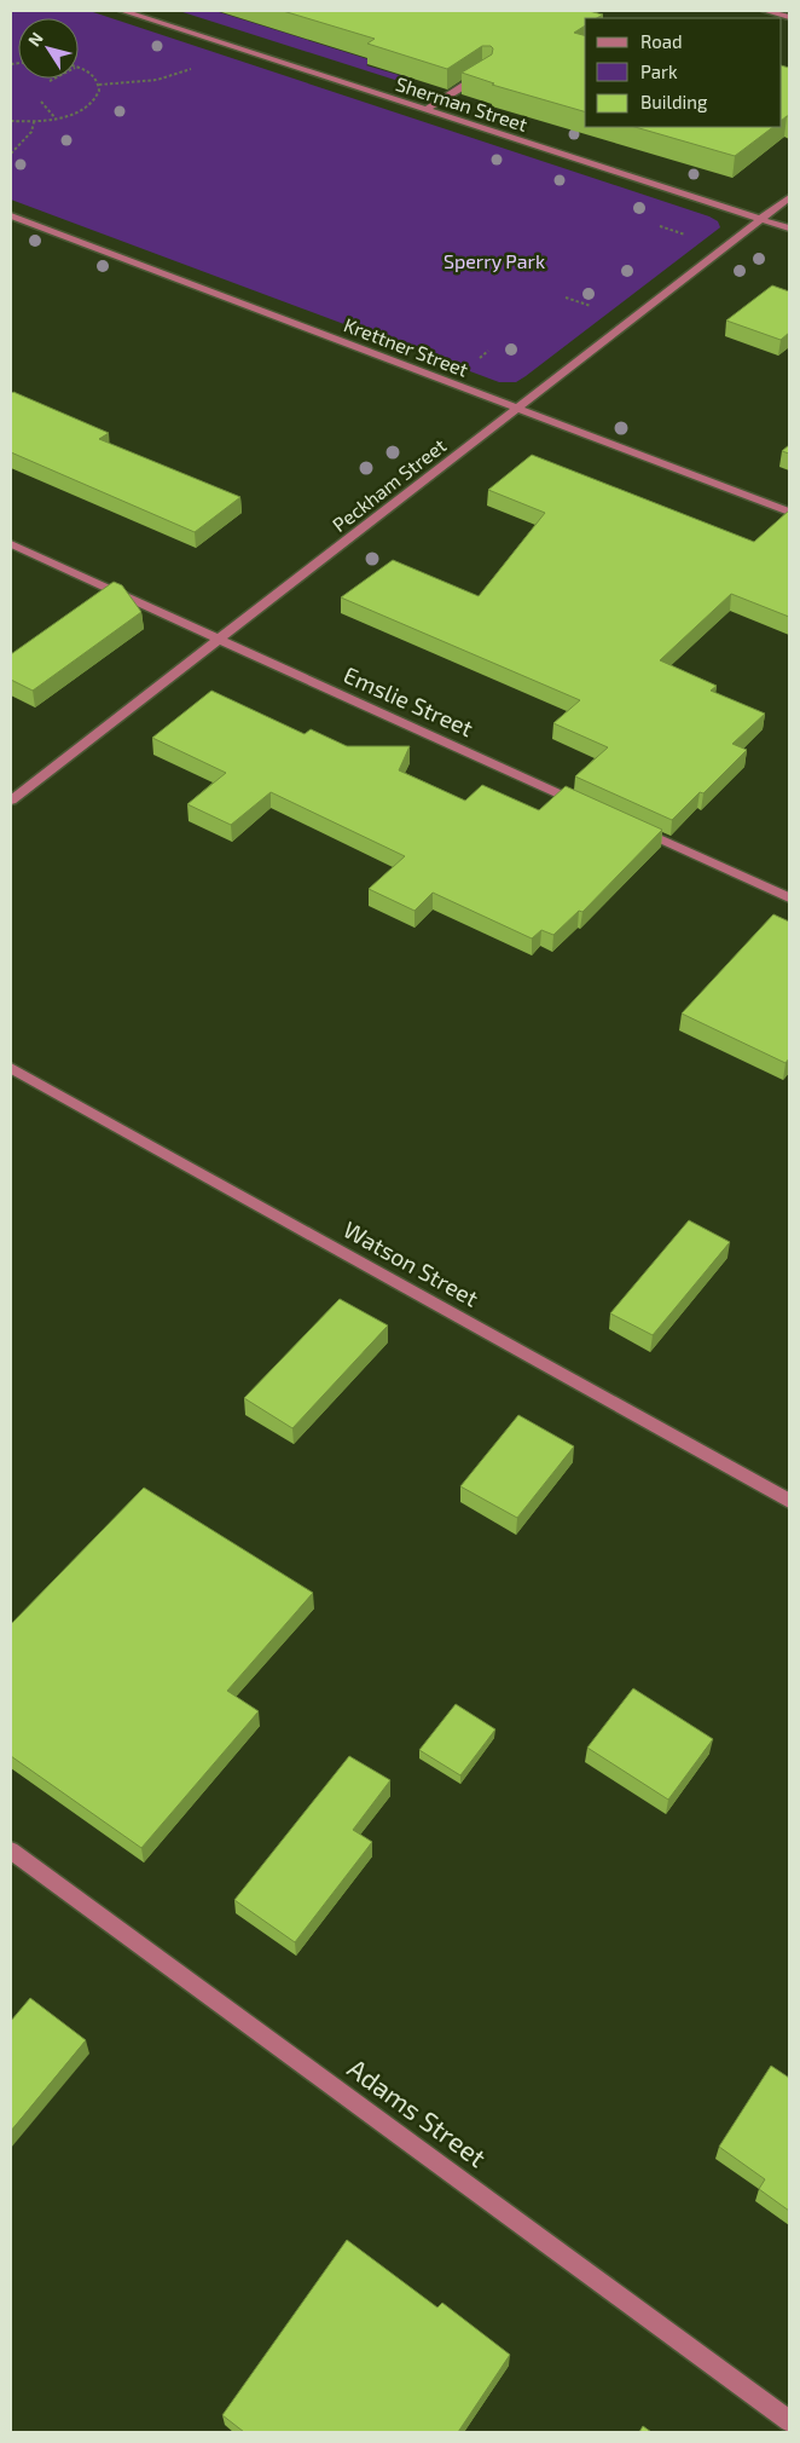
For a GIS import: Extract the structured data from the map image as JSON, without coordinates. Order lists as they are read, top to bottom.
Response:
{
  "streets": {
    "street": [
      "Sherman Street",
      "Krettner Street",
      "Peckham Street",
      "Emslie Street",
      "Watson Street",
      "Adams Street"
    ]
  },
  "crossings": [
    ["Sherman Street", "Peckham Street"],
    ["Krettner Street", "Peckham Street"],
    ["Peckham Street", "Emslie Street"]
  ],
  "parks": ["Sperry Park"],
  "legend": ["Road", "Park", "Building"],
  "north": "top left"
}
